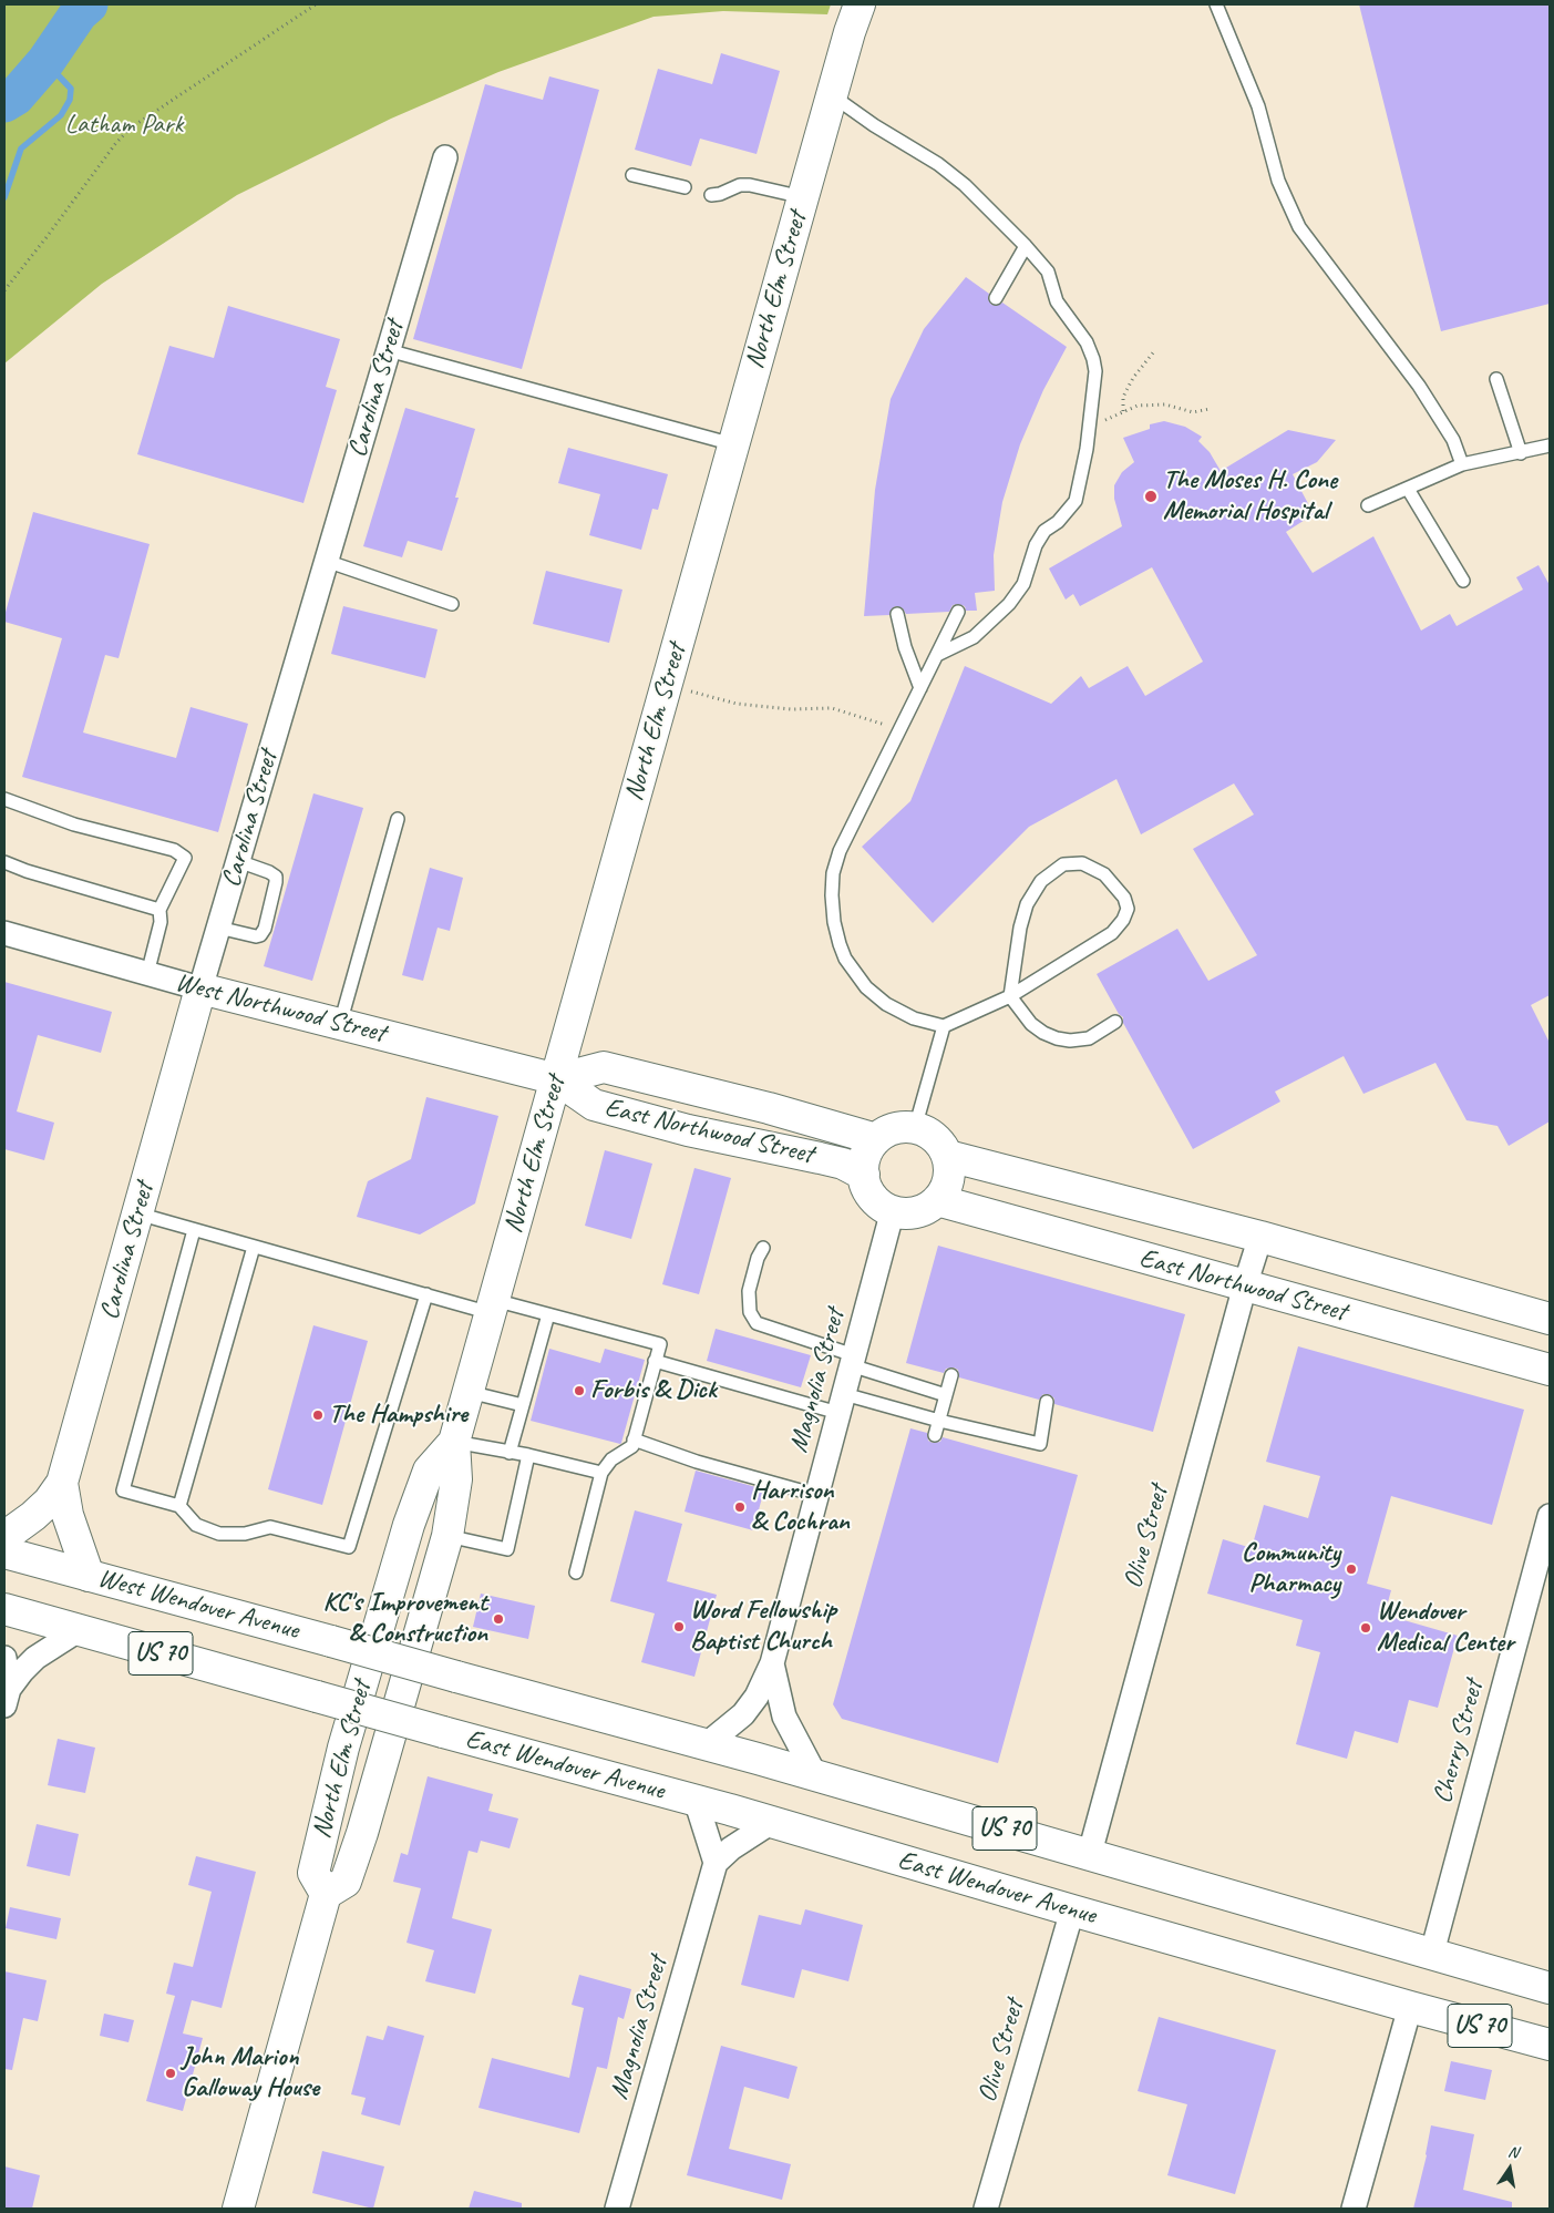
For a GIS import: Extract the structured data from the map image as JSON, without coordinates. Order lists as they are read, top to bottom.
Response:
{
  "streets": {
    "main road": [
      "North Elm Street",
      "Carolina Street",
      "West Northwood Street",
      "East Northwood Street",
      "West Wendover Avenue",
      "US 70",
      "East Wendover Avenue"
    ],
    "street": ["Magnolia Street", "Olive Street", "Cherry Street"]
  },
  "crossings": [
    ["North Elm Street", "West Northwood Street"],
    ["North Elm Street", "East Northwood Street"],
    ["Carolina Street", "West Northwood Street"],
    ["Carolina Street", "West Wendover Avenue"],
    ["West Northwood Street", "East Northwood Street"],
    ["East Northwood Street", "Magnolia Street"],
    ["East Northwood Street", "Olive Street"],
    ["Magnolia Street", "West Wendover Avenue"],
    ["Magnolia Street", "US 70"],
    ["Olive Street", "US 70"],
    ["Olive Street", "East Wendover Avenue"],
    ["West Wendover Avenue", "US 70"],
    ["US 70", "Cherry Street"],
    ["US 70", "East Wendover Avenue"]
  ],
  "parks": ["Latham Park"],
  "places": [
    "The Moses H. Cone Memorial Hospital",
    "Forbis & Dick",
    "The Hampshire",
    "Harrison & Cochran",
    "Community Pharmacy",
    "KC's Improvement & Construction",
    "Word Fellowship Baptist Church",
    "Wendover Medical Center",
    "John Marion Galloway House"
  ],
  "north": "top"
}
